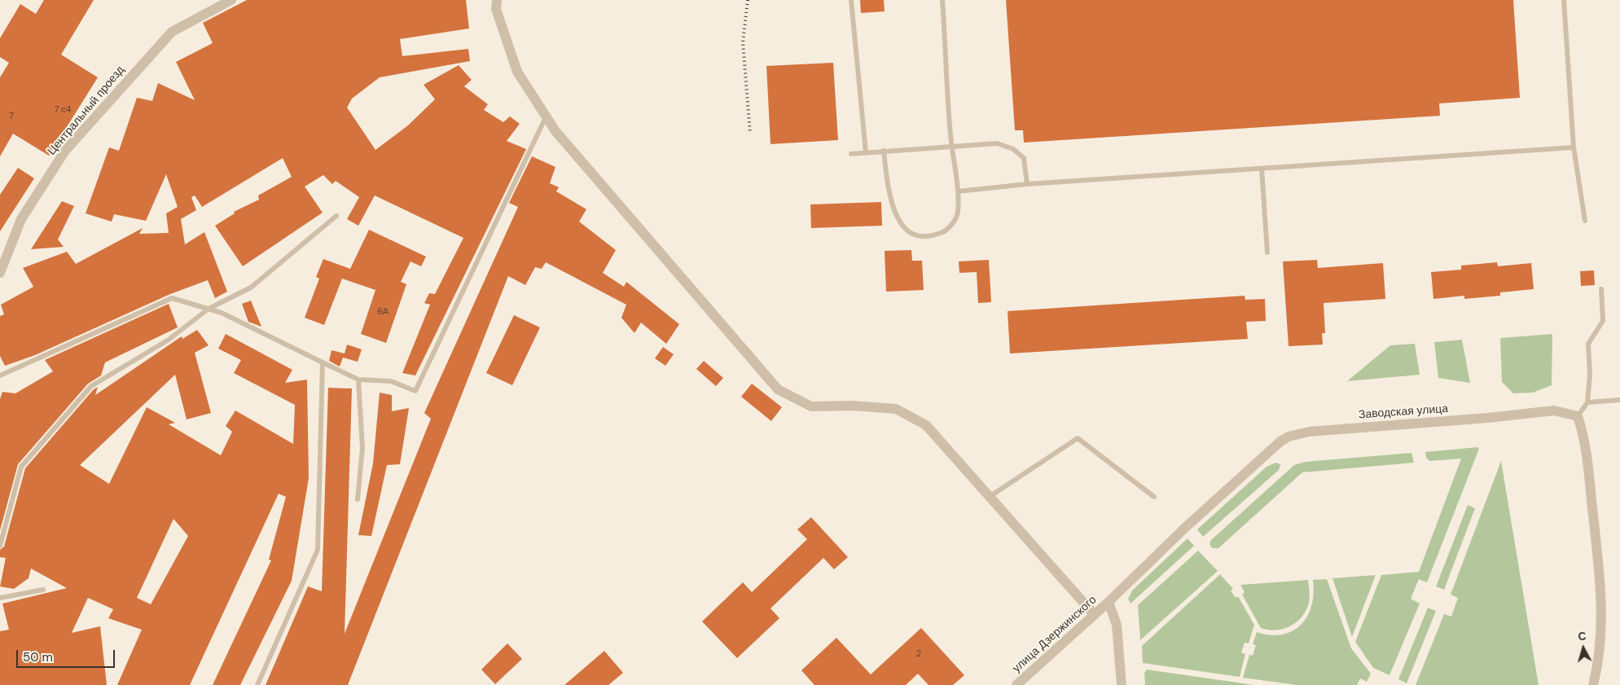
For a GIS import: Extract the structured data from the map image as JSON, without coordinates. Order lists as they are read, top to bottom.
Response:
{
  "streets": {
    "street": ["Центральный проезд", "Заводская улица", "улица Дзержинского"]
  },
  "crossings": [
    ["Заводская улица", "улица Дзержинского"]
  ],
  "house_numbers": [
    "7 с4",
    "7",
    "6А",
    "2"
  ],
  "scale_bar": "50 m",
  "north": "top"
}
